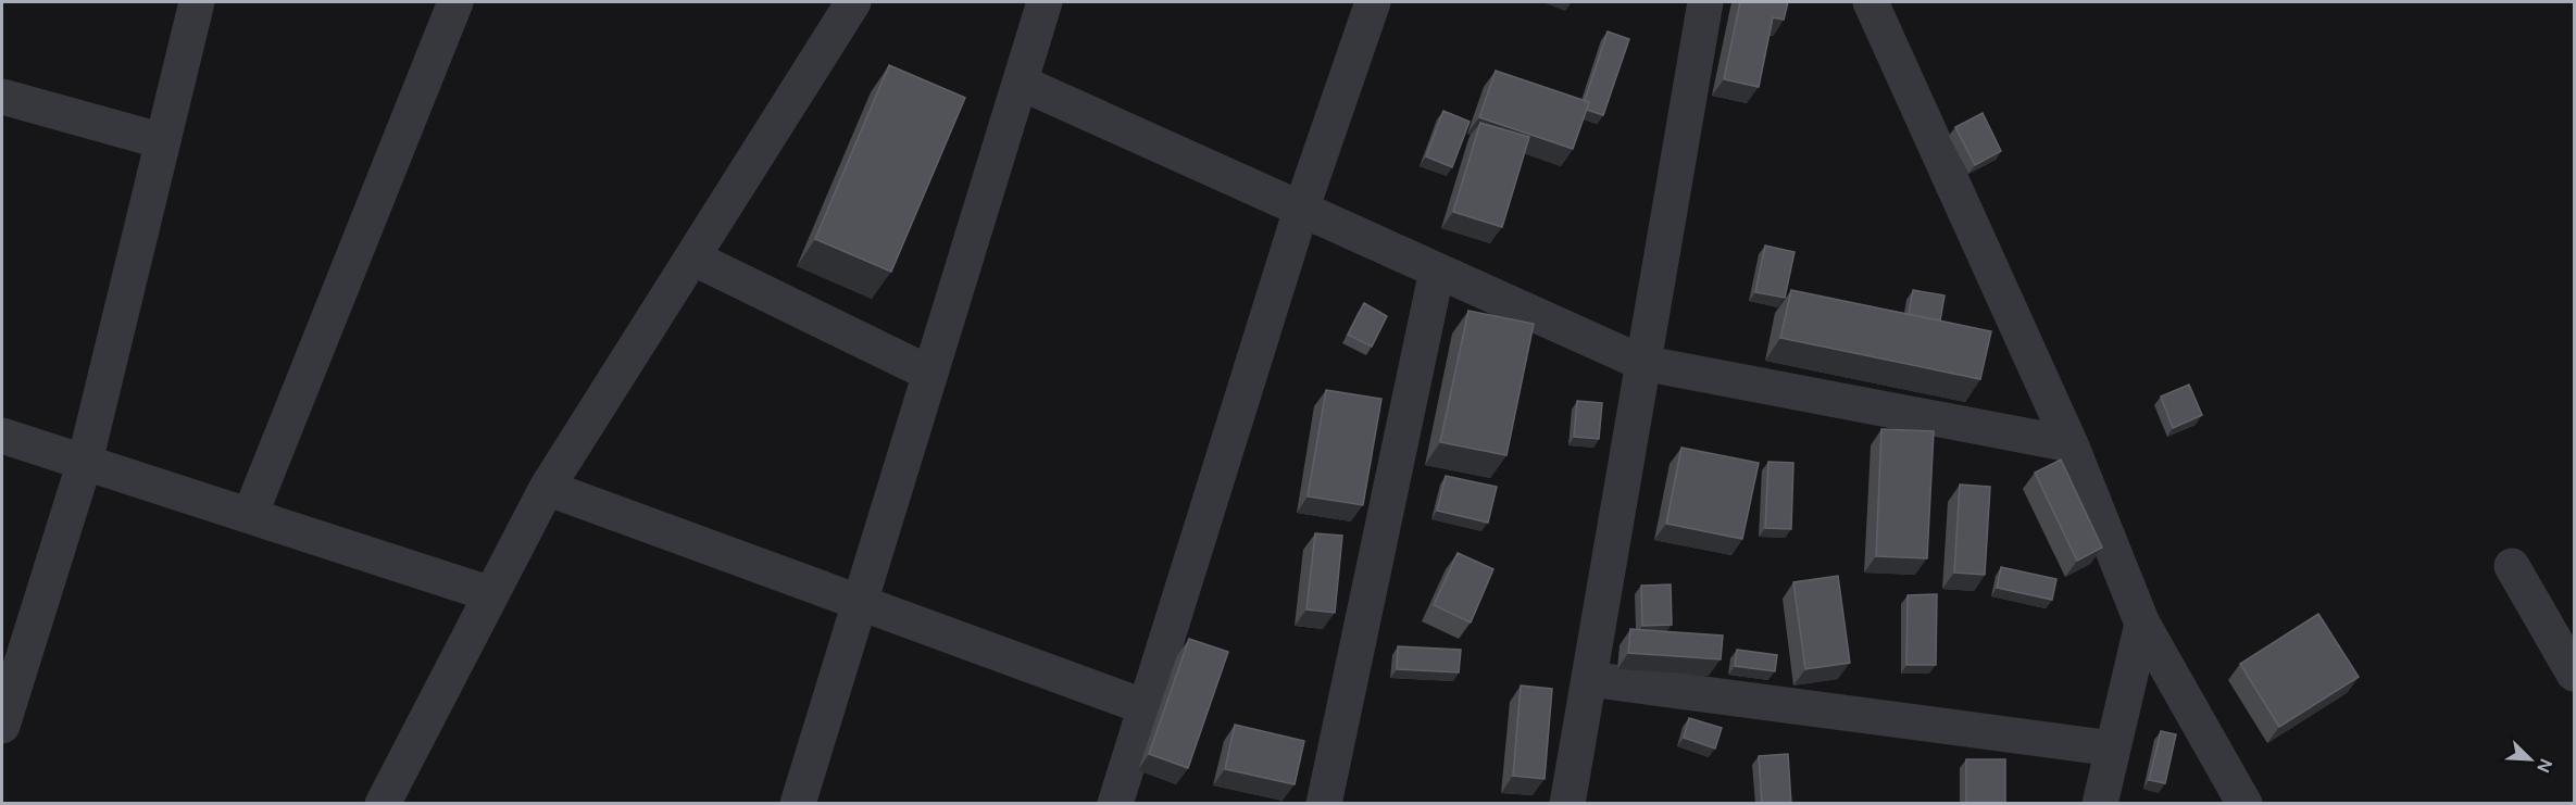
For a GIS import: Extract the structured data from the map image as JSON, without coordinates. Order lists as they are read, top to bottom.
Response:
{
  "north": "bottom right"
}
